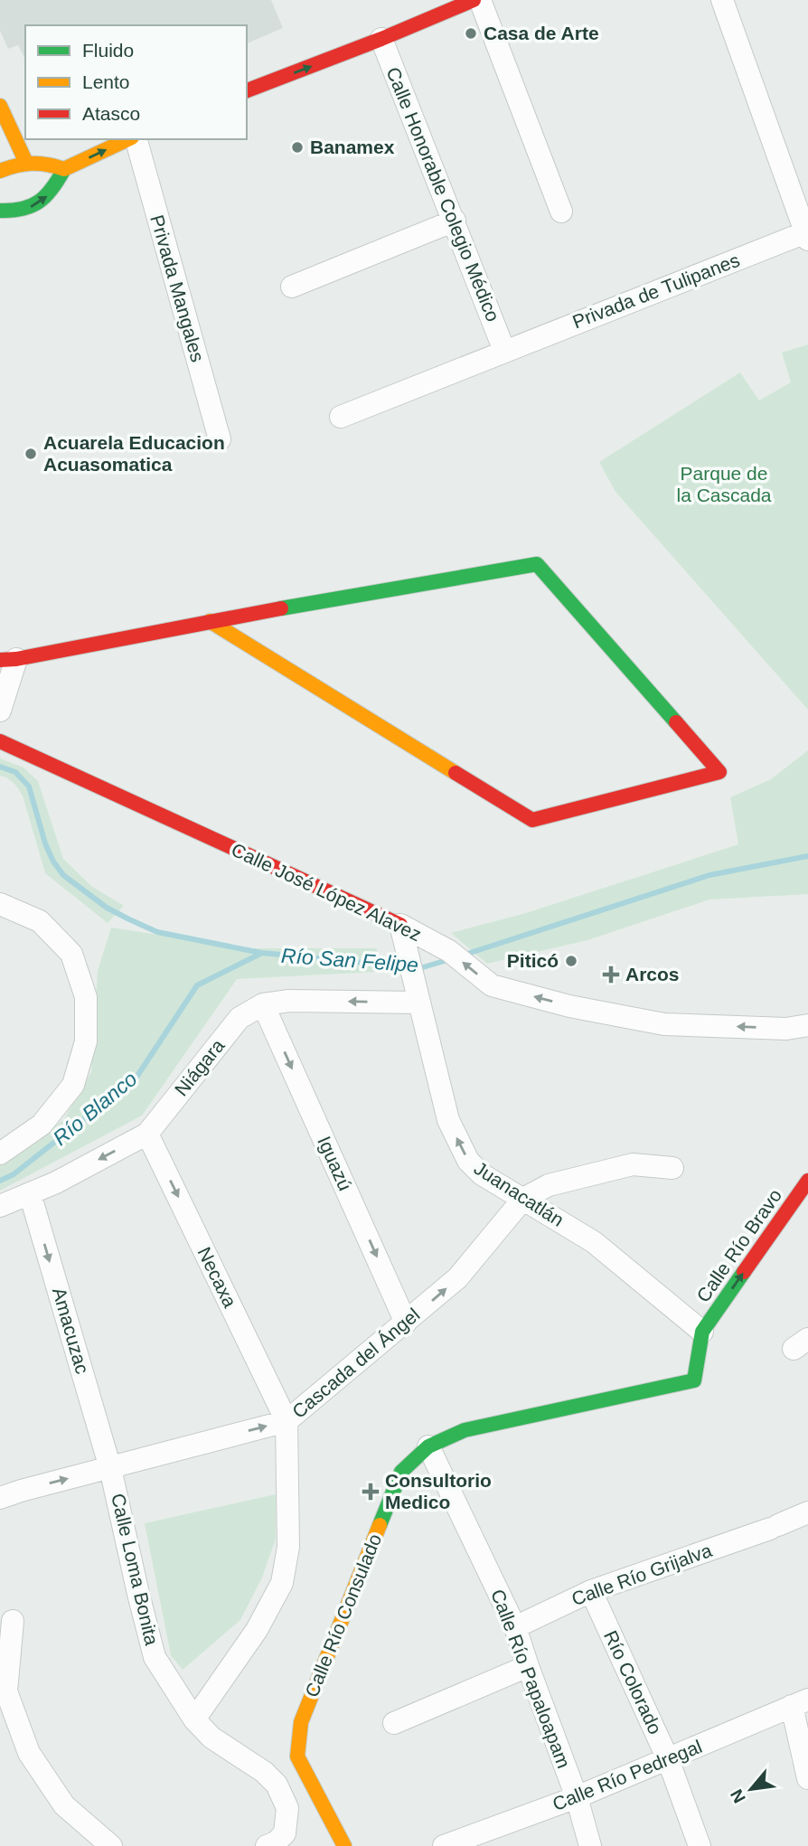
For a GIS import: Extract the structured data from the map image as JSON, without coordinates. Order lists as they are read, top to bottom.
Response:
{
  "streets": {
    "street": [
      "Calle Honorable Colegio Médico",
      "Privada Mangales",
      "Privada de Tulipanes",
      "Calle José López Alavez",
      "Niágara",
      "Iguazú",
      "Juanacatlán",
      "Calle Río Bravo",
      "Necaxa",
      "Amacuzac",
      "Cascada del Ángel",
      "Calle Loma Bonita",
      "Calle Río Grijalva",
      "Calle Río Consulado",
      "Calle Río Papaloapam",
      "Río Colorado",
      "Calle Río Pedregal"
    ]
  },
  "crossings": [
    ["Calle Honorable Colegio Médico", "Privada de Tulipanes"],
    ["Calle José López Alavez", "Juanacatlán"],
    ["Niágara", "Iguazú"],
    ["Niágara", "Juanacatlán"],
    ["Niágara", "Necaxa"],
    ["Niágara", "Amacuzac"],
    ["Iguazú", "Cascada del Ángel"],
    ["Juanacatlán", "Calle Río Bravo"],
    ["Juanacatlán", "Cascada del Ángel"],
    ["Juanacatlán", "Calle Río Consulado"],
    ["Calle Río Bravo", "Calle Río Consulado"],
    ["Necaxa", "Cascada del Ángel"],
    ["Amacuzac", "Cascada del Ángel"],
    ["Amacuzac", "Calle Loma Bonita"],
    ["Cascada del Ángel", "Calle Loma Bonita"],
    ["Calle Río Grijalva", "Calle Río Papaloapam"],
    ["Calle Río Grijalva", "Río Colorado"],
    ["Calle Río Consulado", "Calle Río Papaloapam"],
    ["Calle Río Papaloapam", "Calle Río Pedregal"],
    ["Río Colorado", "Calle Río Pedregal"]
  ],
  "one_way": [
    "Calle José López Alavez",
    "Niágara",
    "Iguazú",
    "Juanacatlán",
    "Calle Río Bravo",
    "Necaxa",
    "Amacuzac",
    "Cascada del Ángel"
  ],
  "water": ["Río San Felipe", "Río Blanco"],
  "parks": ["Parque de la Cascada"],
  "places": {
    "other": [
      "Casa de Arte",
      "Banamex",
      "Acuarela Educacion Acuasomatica",
      "Piticó"
    ],
    "health": ["Arcos", "Consultorio Medico"]
  },
  "legend": ["Fluido", "Lento", "Atasco"],
  "north": "bottom left"
}
